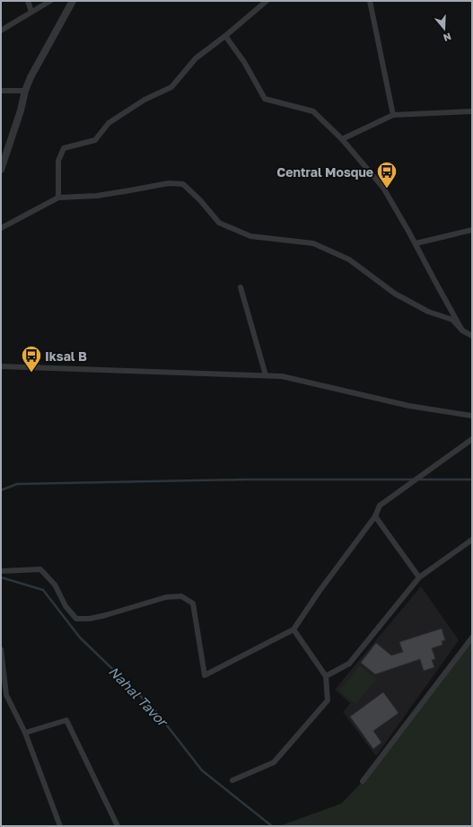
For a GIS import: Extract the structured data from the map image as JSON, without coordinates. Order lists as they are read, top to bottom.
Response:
{
  "water": ["Nahal Tavor"],
  "places": {
    "bus stop": ["Central Mosque", "Iksal B"]
  },
  "north": "bottom"
}
